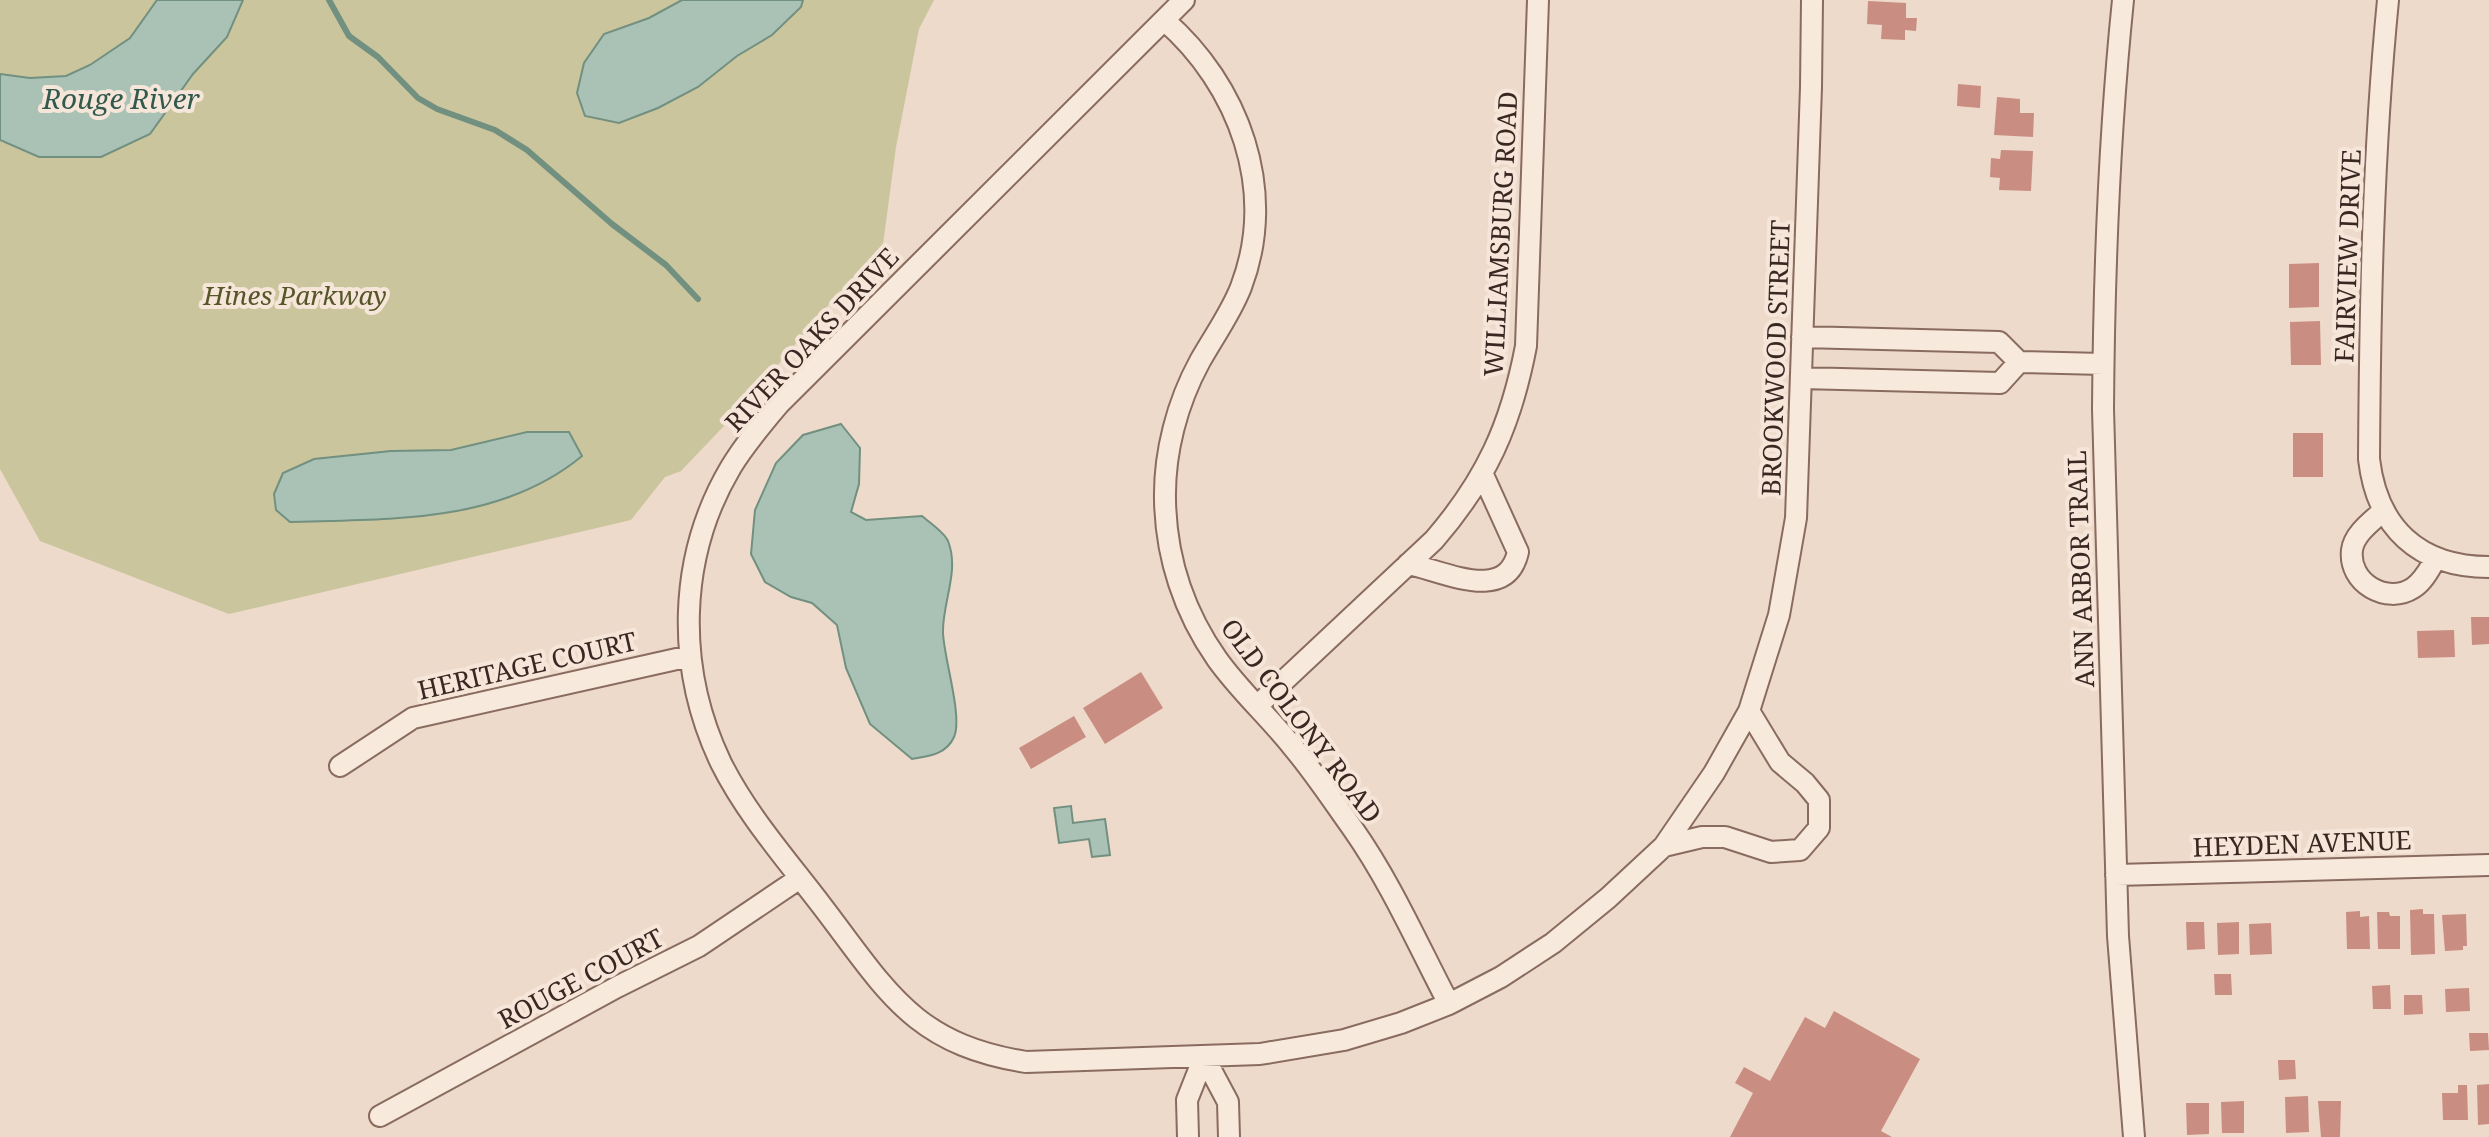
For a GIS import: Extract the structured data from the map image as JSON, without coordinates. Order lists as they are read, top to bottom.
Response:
{
  "streets": {
    "street": [
      "WILLIAMSBURG ROAD",
      "FAIRVIEW DRIVE",
      "RIVER OAKS DRIVE",
      "BROOKWOOD STREET",
      "ANN ARBOR TRAIL",
      "HERITAGE COURT",
      "OLD COLONY ROAD",
      "HEYDEN AVENUE",
      "ROUGE COURT"
    ]
  },
  "crossings": [
    ["WILLIAMSBURG ROAD", "OLD COLONY ROAD"],
    ["RIVER OAKS DRIVE", "BROOKWOOD STREET"],
    ["RIVER OAKS DRIVE", "HERITAGE COURT"],
    ["RIVER OAKS DRIVE", "OLD COLONY ROAD"],
    ["RIVER OAKS DRIVE", "ROUGE COURT"],
    ["BROOKWOOD STREET", "OLD COLONY ROAD"],
    ["ANN ARBOR TRAIL", "HEYDEN AVENUE"]
  ],
  "water": ["Rouge River"],
  "parks": ["Hines Parkway"]
}
